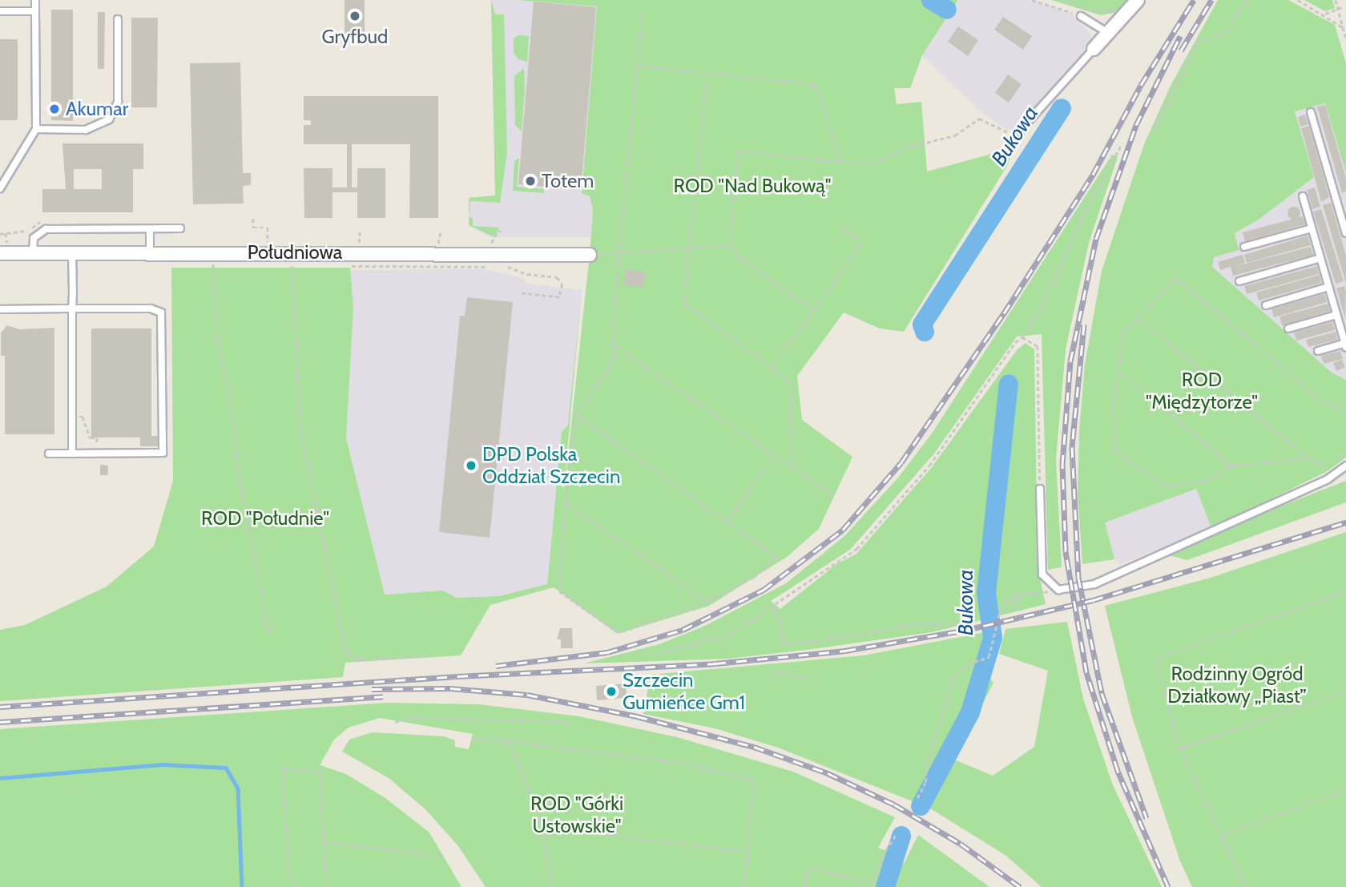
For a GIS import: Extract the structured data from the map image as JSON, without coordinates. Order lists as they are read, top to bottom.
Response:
{
  "streets": {
    "street": ["Południowa"]
  },
  "water": ["Bukowa"],
  "parks": [
    "ROD \"Nad Bukową\"",
    "ROD \"Międzytorze\"",
    "ROD \"Południe\"",
    "Rodzinny Ogród Działkowy „Piast”",
    "ROD \"Górki Ustowskie\""
  ],
  "places": [
    "Gryfbud",
    "Akumar",
    "Totem",
    "DPD Polska Oddział Szczecin",
    "Szczecin Gumieńce Gm1"
  ]
}
